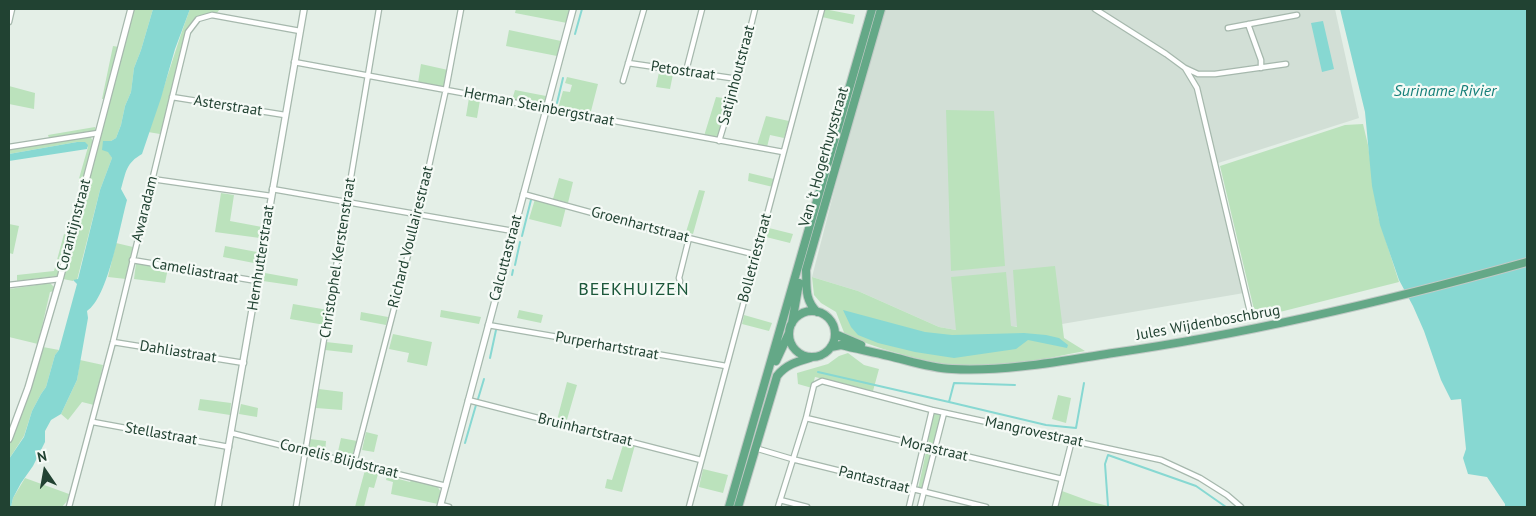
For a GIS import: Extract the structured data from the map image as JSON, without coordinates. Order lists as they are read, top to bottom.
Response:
{
  "streets": {
    "main road": ["Van 't Hogerhuysstraat", "Jules Wijdenboschbrug"],
    "street": [
      "Petostraat",
      "Satijnhoutstraat",
      "Asterstraat",
      "Herman Steinbergstraat",
      "Awaradam",
      "Corantijnstraat",
      "Groenhartstraat",
      "Richard Voullairestraat",
      "Hernhutterstraat",
      "Christophel Kerstenstraat",
      "Calcuttastraat",
      "Bolletriestraat",
      "Cameliastraat",
      "Purperhartstraat",
      "Dahliastraat",
      "Bruinhartstraat",
      "Mangrovestraat",
      "Stellastraat",
      "Morastraat",
      "Cornelis Blijdstraat",
      "Pantastraat"
    ]
  },
  "crossings": [
    ["Petostraat", "Satijnhoutstraat"],
    ["Satijnhoutstraat", "Herman Steinbergstraat"],
    ["Asterstraat", "Awaradam"],
    ["Asterstraat", "Hernhutterstraat"],
    ["Herman Steinbergstraat", "Richard Voullairestraat"],
    ["Herman Steinbergstraat", "Hernhutterstraat"],
    ["Herman Steinbergstraat", "Christophel Kerstenstraat"],
    ["Herman Steinbergstraat", "Calcuttastraat"],
    ["Herman Steinbergstraat", "Bolletriestraat"],
    ["Van 't Hogerhuysstraat", "Jules Wijdenboschbrug"],
    ["Awaradam", "Hernhutterstraat"],
    ["Awaradam", "Cameliastraat"],
    ["Awaradam", "Dahliastraat"],
    ["Awaradam", "Stellastraat"],
    ["Groenhartstraat", "Calcuttastraat"],
    ["Groenhartstraat", "Bolletriestraat"],
    ["Richard Voullairestraat", "Cornelis Blijdstraat"],
    ["Hernhutterstraat", "Cameliastraat"],
    ["Hernhutterstraat", "Dahliastraat"],
    ["Hernhutterstraat", "Stellastraat"],
    ["Hernhutterstraat", "Cornelis Blijdstraat"],
    ["Christophel Kerstenstraat", "Cornelis Blijdstraat"],
    ["Calcuttastraat", "Purperhartstraat"],
    ["Calcuttastraat", "Bruinhartstraat"],
    ["Calcuttastraat", "Cornelis Blijdstraat"],
    ["Bolletriestraat", "Purperhartstraat"],
    ["Bolletriestraat", "Bruinhartstraat"],
    ["Mangrovestraat", "Morastraat"]
  ],
  "districts": ["BEEKHUIZEN"],
  "water": ["Suriname Rivier"],
  "north": "top"
}
